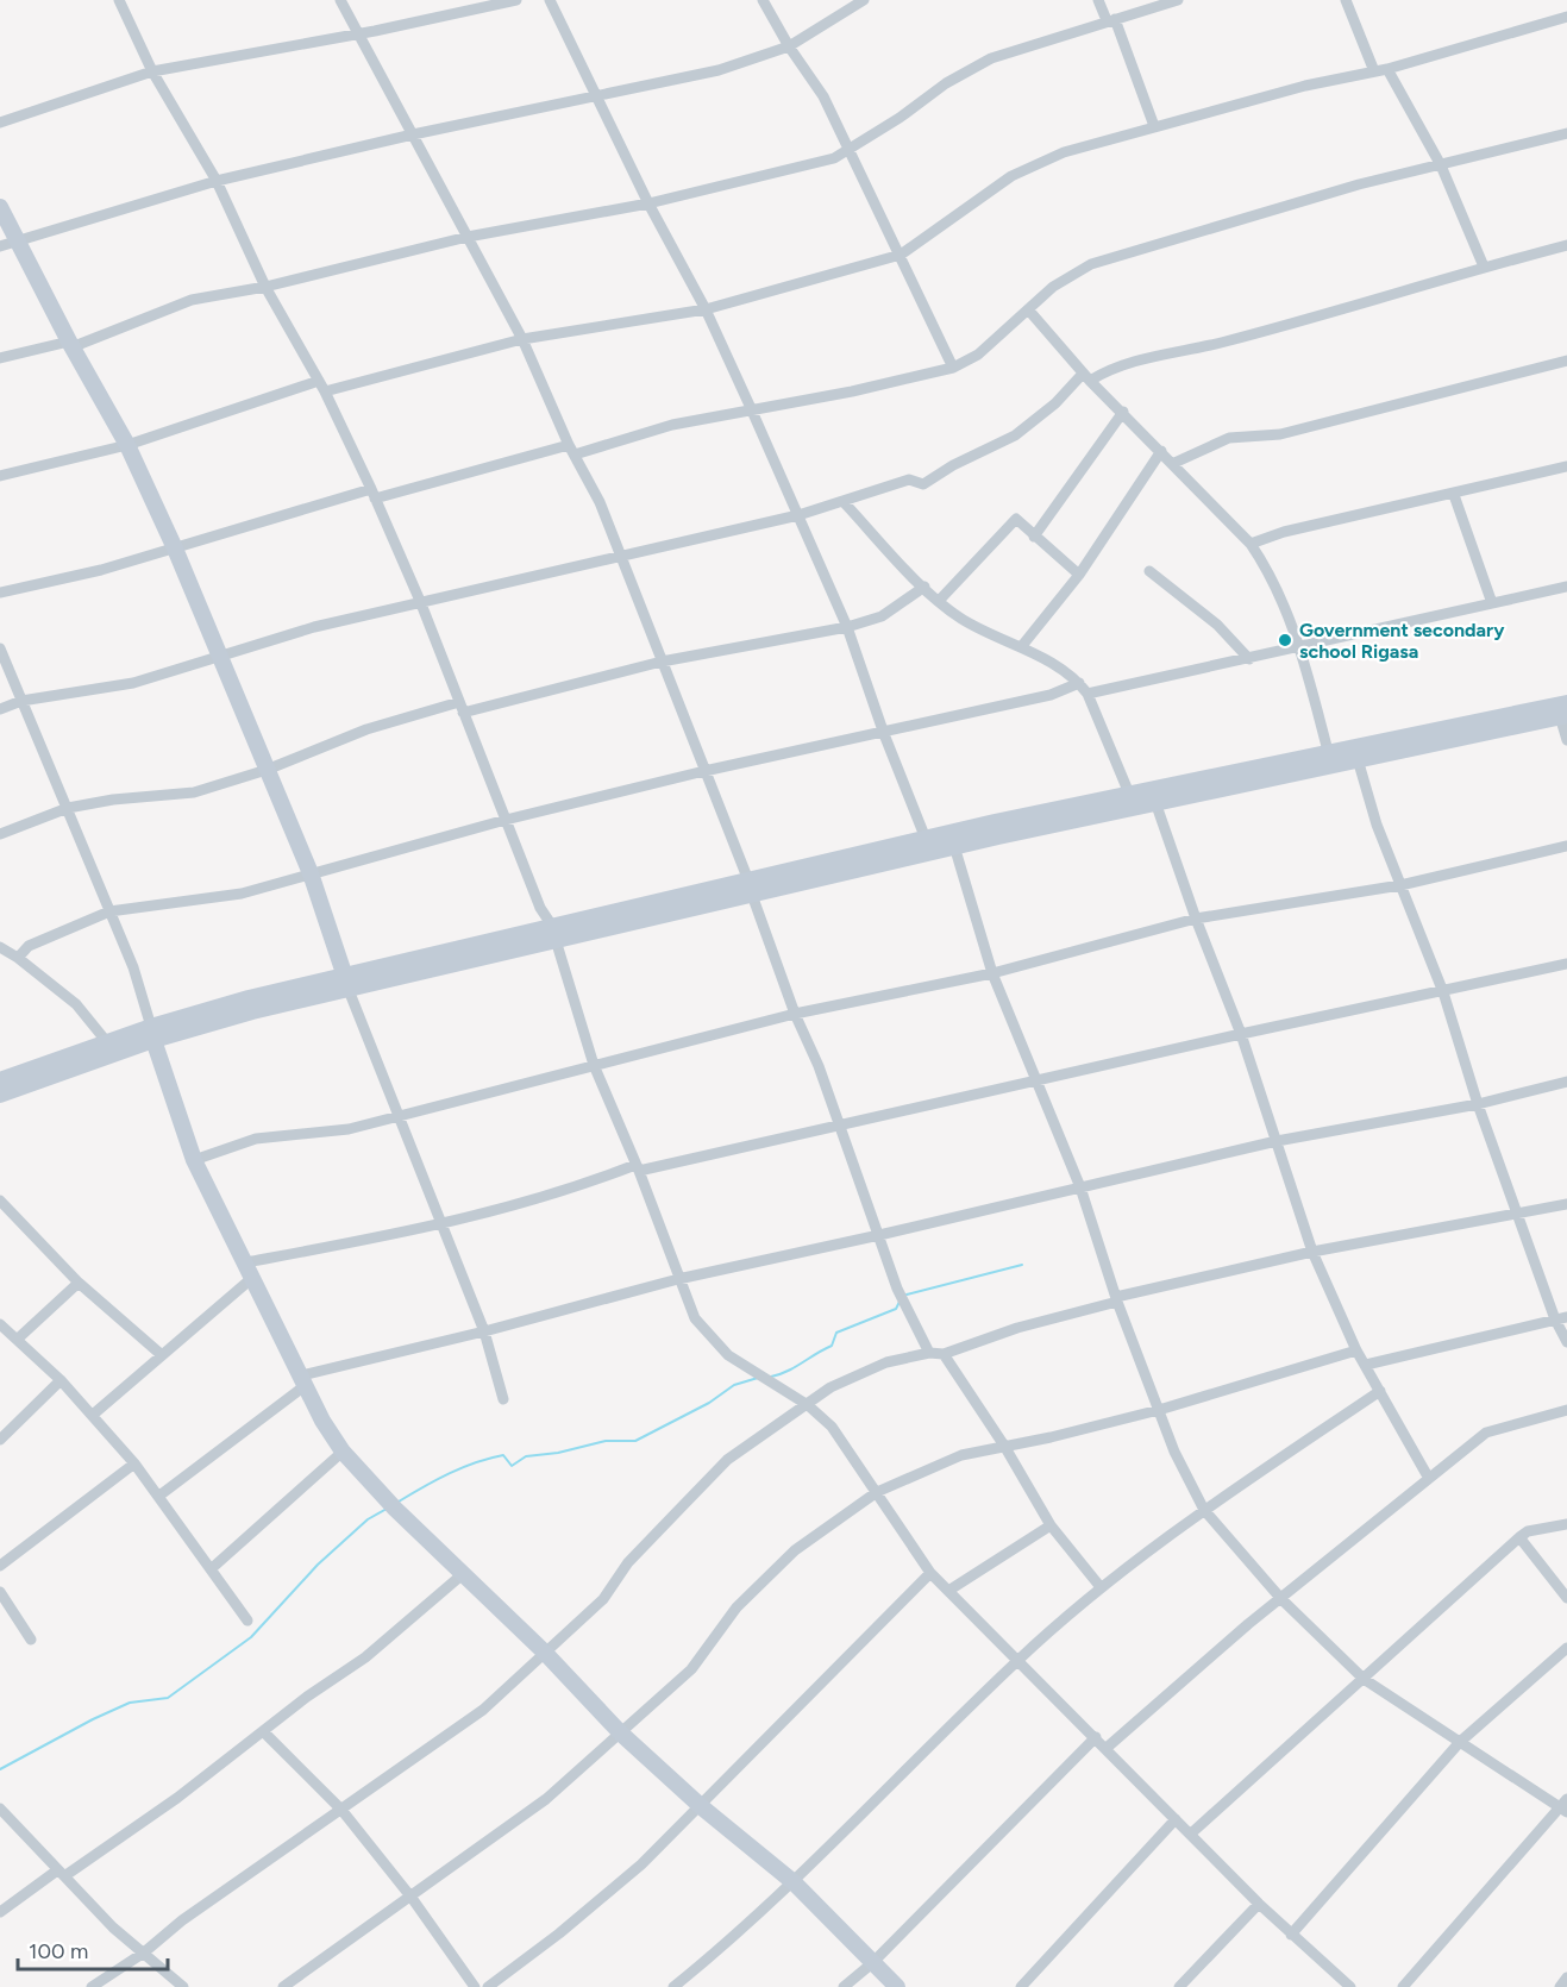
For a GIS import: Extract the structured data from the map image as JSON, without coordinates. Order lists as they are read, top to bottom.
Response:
{
  "places": ["Government secondary school Rigasa"],
  "scale_bar": "100 m"
}
